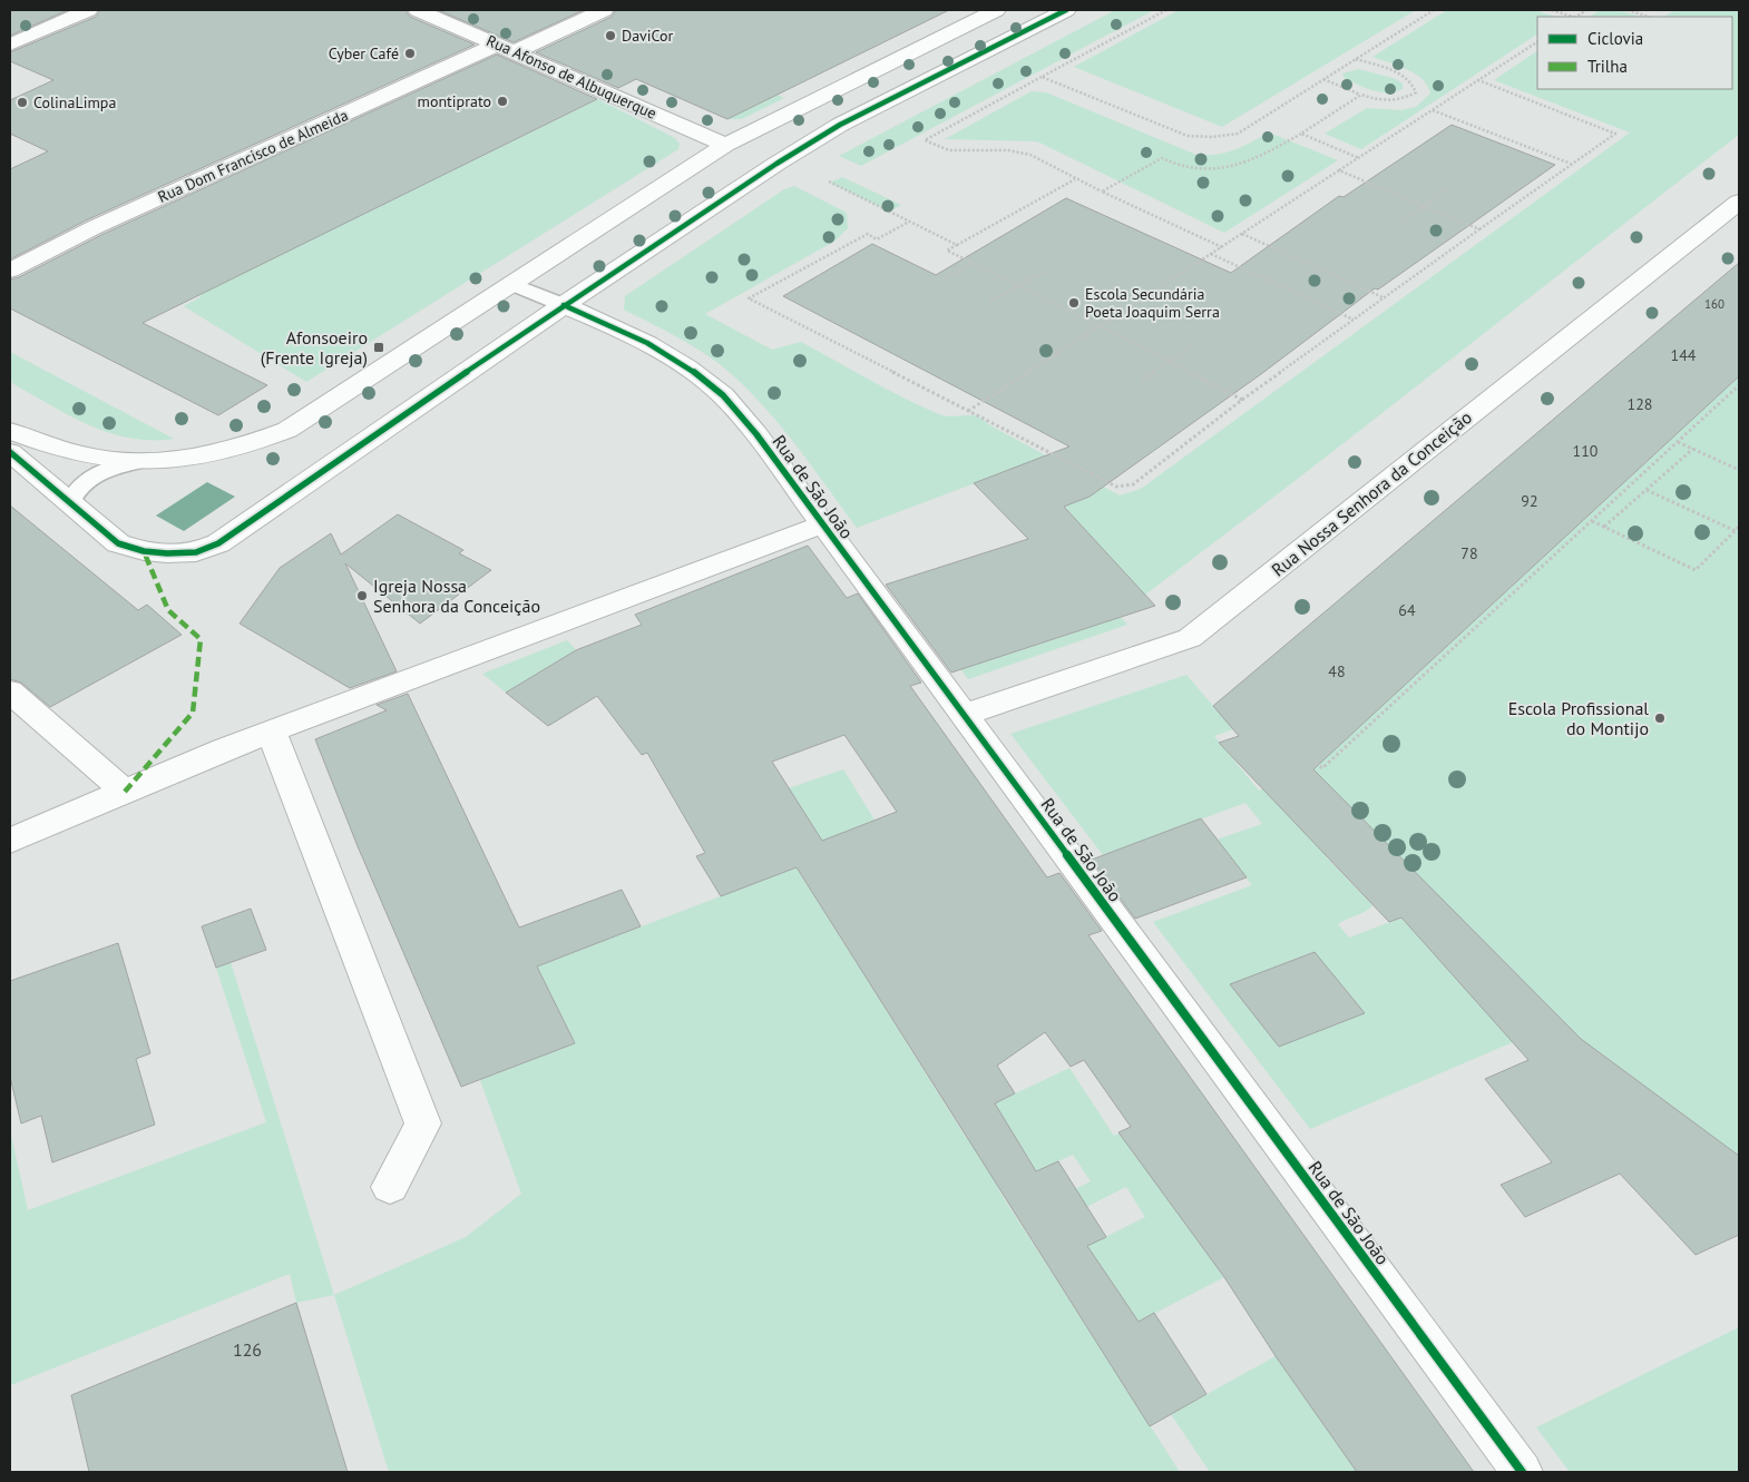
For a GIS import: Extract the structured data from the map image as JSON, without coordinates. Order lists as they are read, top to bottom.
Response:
{
  "streets": {
    "street": [
      "Rua Afonso de Albuquerque",
      "Rua Dom Francisco de Almeida",
      "Rua de São João",
      "Rua Nossa Senhora da Conceição"
    ]
  },
  "crossings": [
    ["Rua Afonso de Albuquerque", "Rua Dom Francisco de Almeida"],
    ["Rua de São João", "Rua Nossa Senhora da Conceição"]
  ],
  "places": {
    "other": [
      "DaviCor",
      "Cyber Café",
      "montiprato",
      "ColinaLimpa",
      "Escola Secundária Poeta Joaquim Serra",
      "Igreja Nossa Senhora da Conceição",
      "Escola Profissional do Montijo"
    ],
    "transit": ["Afonsoeiro (Frente Igreja)"]
  },
  "house_numbers": [
    "160",
    "144",
    "128",
    "110",
    "92",
    "78",
    "64",
    "48",
    "126"
  ],
  "legend": ["Ciclovia", "Trilha"]
}
